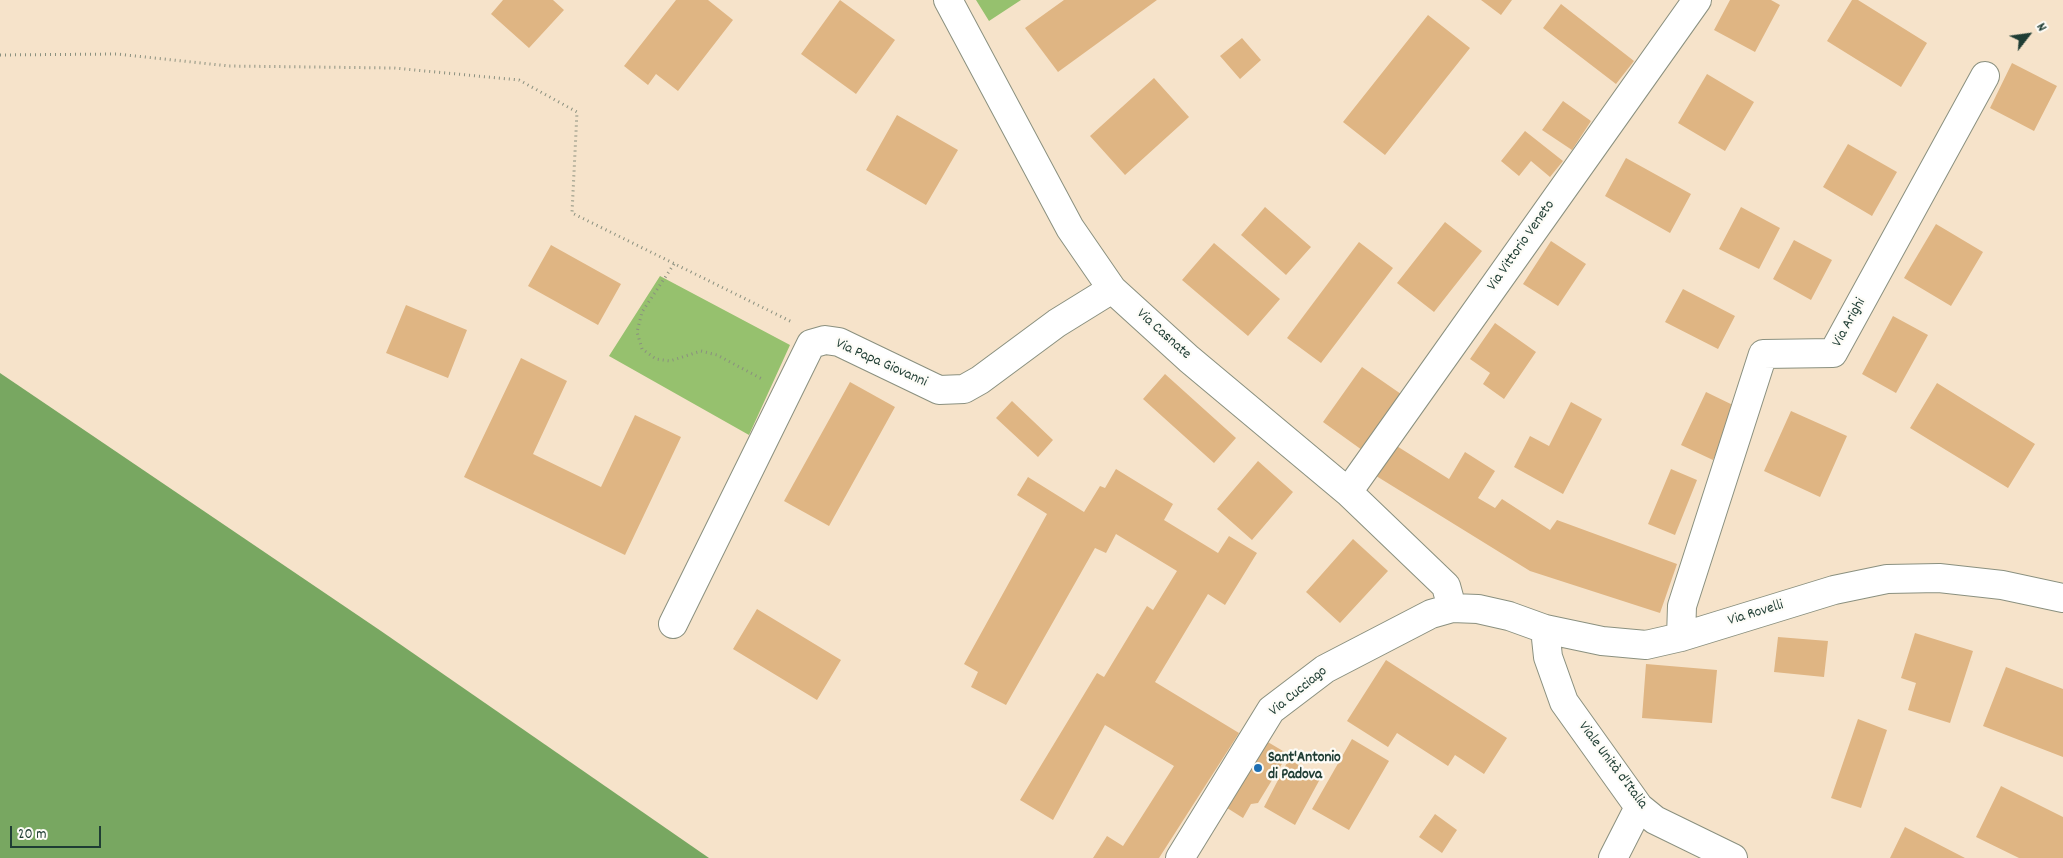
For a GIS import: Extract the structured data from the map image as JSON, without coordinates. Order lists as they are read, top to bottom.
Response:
{
  "streets": {
    "street": [
      "Via Vittorio Veneto",
      "Via Arighi",
      "Via Casnate",
      "Via Papa Giovanni",
      "Via Rovelli",
      "Via Cucciago",
      "Viale Unità d'Italia"
    ]
  },
  "crossings": [
    ["Via Vittorio Veneto", "Via Casnate"],
    ["Via Arighi", "Via Rovelli"],
    ["Via Casnate", "Via Papa Giovanni"],
    ["Via Casnate", "Via Rovelli"],
    ["Via Casnate", "Via Cucciago"],
    ["Via Rovelli", "Via Cucciago"],
    ["Via Rovelli", "Viale Unità d'Italia"]
  ],
  "places": ["Sant'Antonio di Padova"],
  "scale_bar": "20 m",
  "north": "top right"
}
